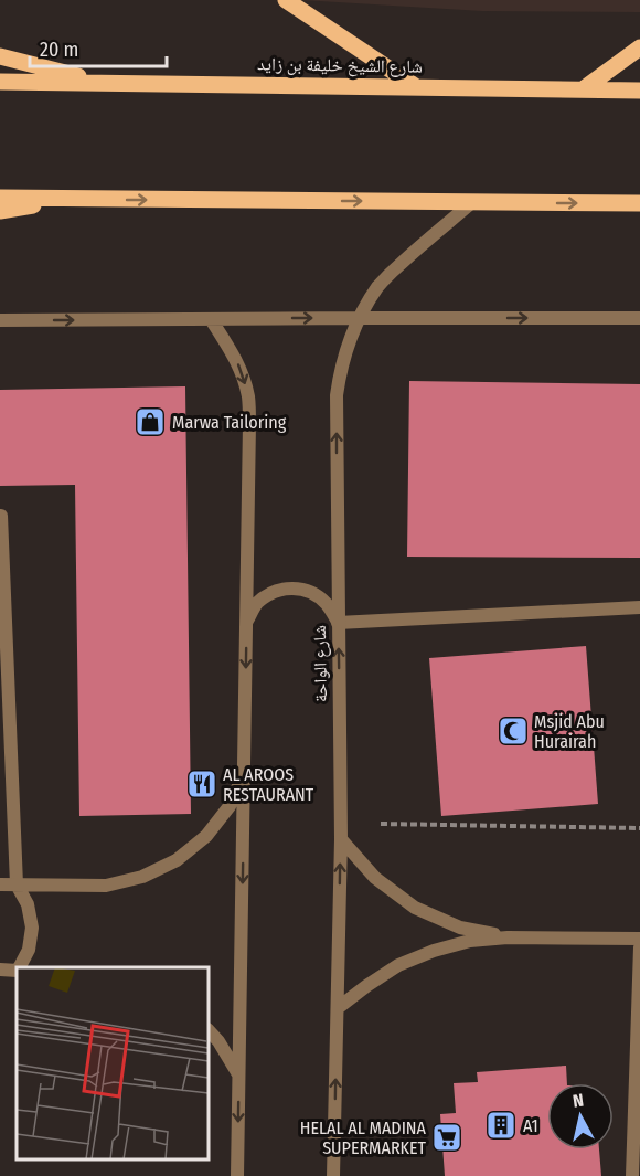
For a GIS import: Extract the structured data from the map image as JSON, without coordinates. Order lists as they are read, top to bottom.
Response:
{
  "streets": {
    "main road": ["شارع الشيخ خليفة بن زايد"],
    "street": ["شارع الواحة"]
  },
  "places": {
    "shop": ["Marwa Tailoring"],
    "mosque": ["Msjid Abu Hurairah"],
    "restaurant": ["AL AROOS RESTAURANT"],
    "building": ["A1"],
    "supermarket": ["HELAL AL MADINA SUPERMARKET"]
  },
  "scale_bar": "20 m",
  "north": "top"
}
